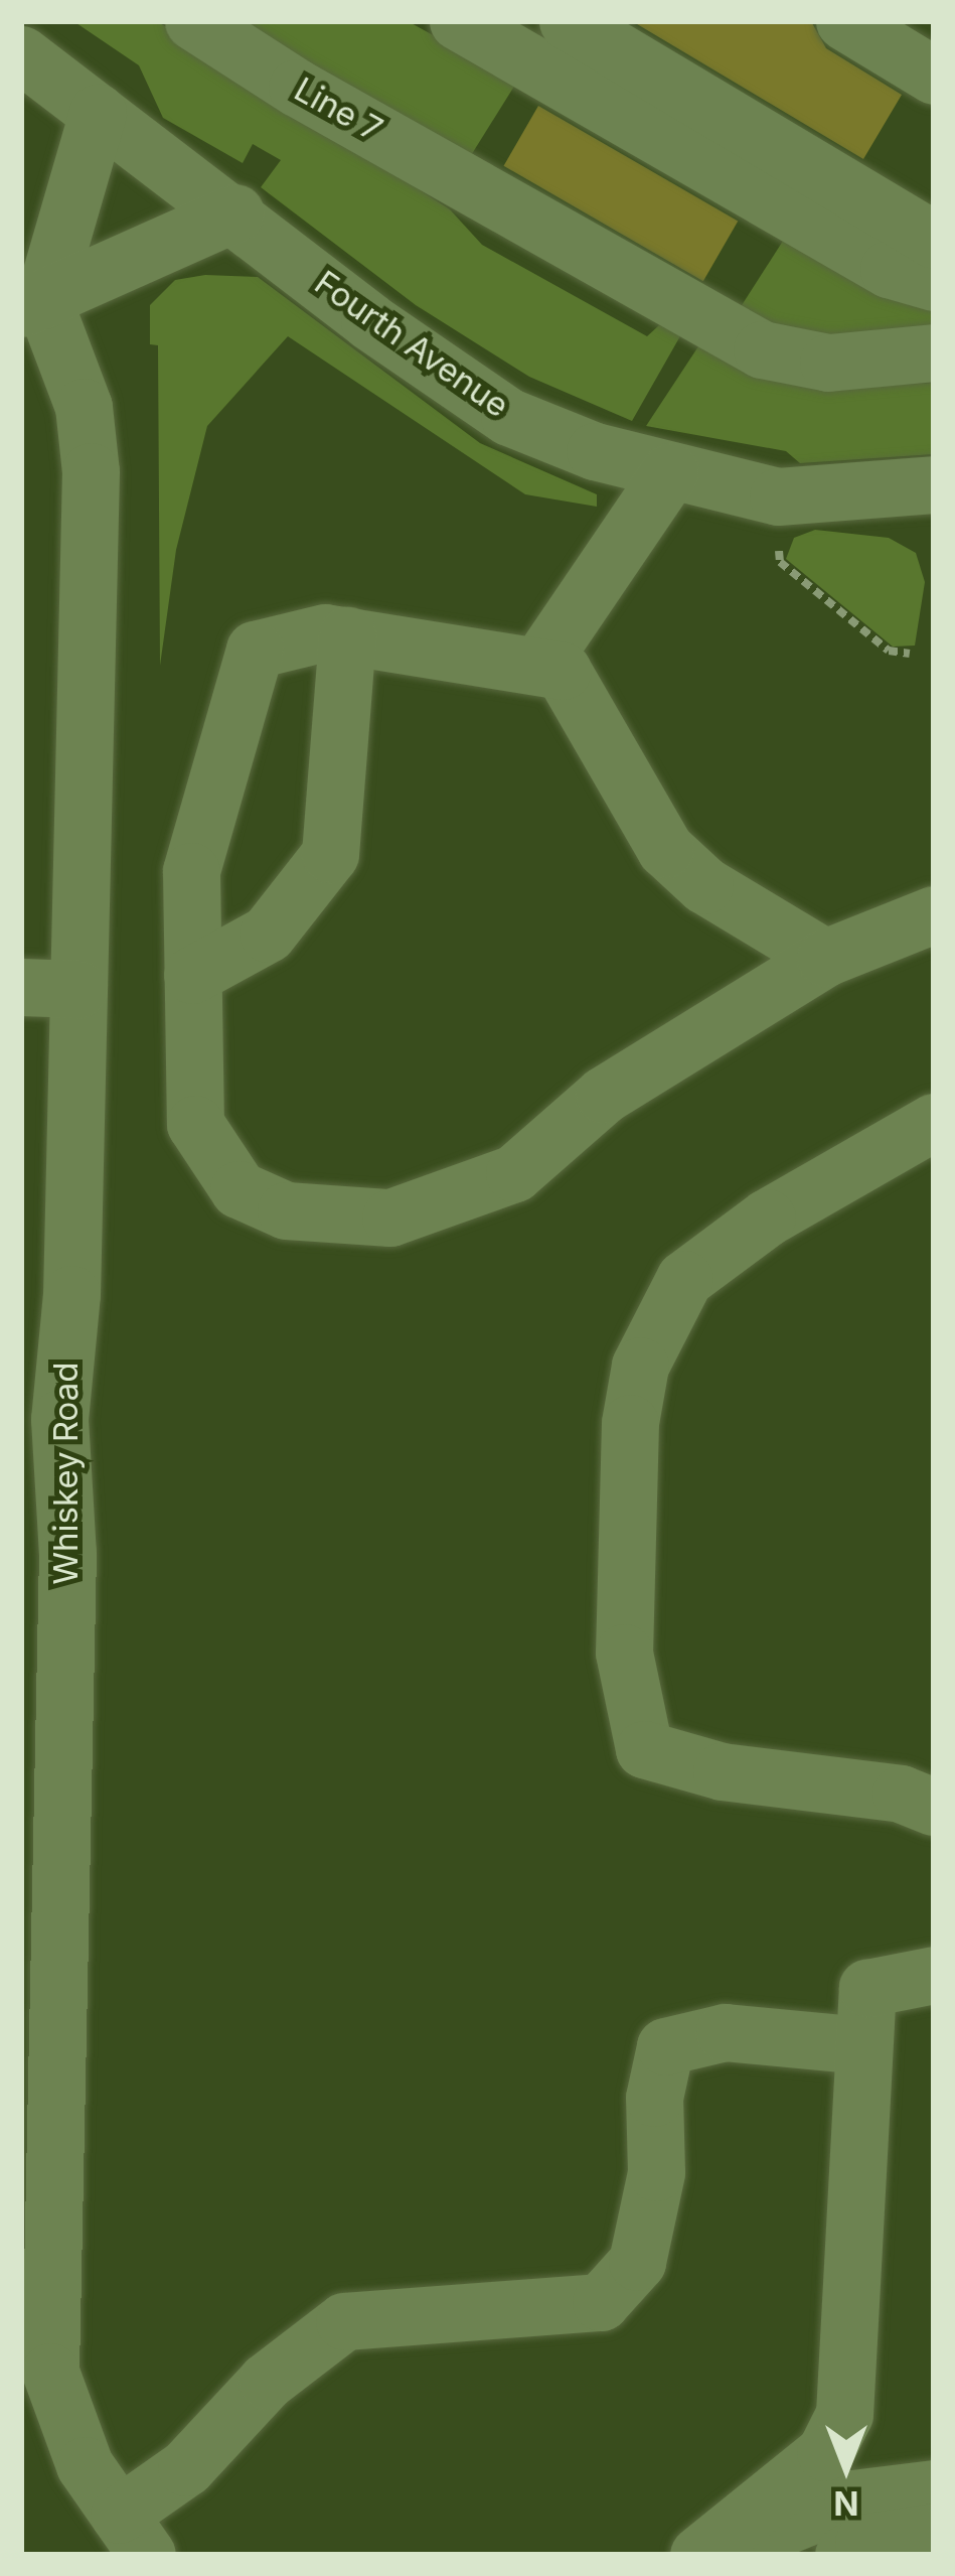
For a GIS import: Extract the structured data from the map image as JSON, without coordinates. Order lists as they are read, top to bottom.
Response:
{
  "streets": {
    "lane": ["Line 7", "Fourth Avenue", "Whiskey Road"]
  },
  "north": "bottom"
}
